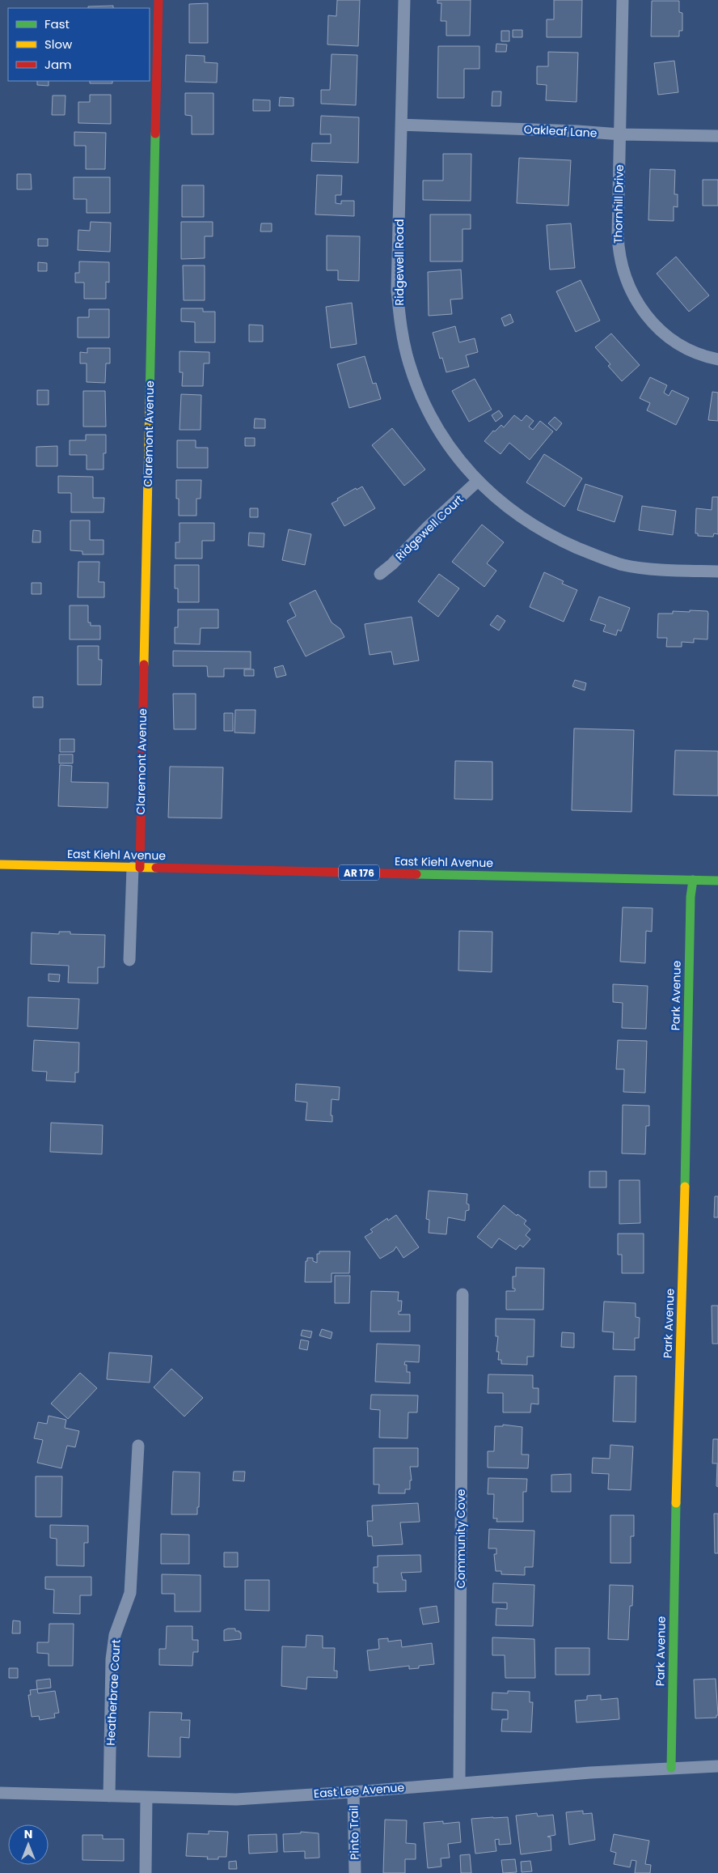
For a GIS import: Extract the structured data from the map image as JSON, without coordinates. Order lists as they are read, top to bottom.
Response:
{
  "streets": {
    "street": [
      "Oakleaf Lane",
      "Thornhill Drive",
      "Ridgewell Road",
      "Claremont Avenue",
      "Ridgewell Court",
      "East Kiehl Avenue",
      "AR 176",
      "Park Avenue",
      "Community Cove",
      "Heatherbrae Court",
      "East Lee Avenue",
      "Pinto Trail"
    ]
  },
  "crossings": [
    ["Oakleaf Lane", "Thornhill Drive"],
    ["Oakleaf Lane", "Ridgewell Road"],
    ["Ridgewell Road", "Ridgewell Court"],
    ["Claremont Avenue", "East Kiehl Avenue"],
    ["East Kiehl Avenue", "Park Avenue"],
    ["Park Avenue", "East Lee Avenue"],
    ["Community Cove", "East Lee Avenue"],
    ["Heatherbrae Court", "East Lee Avenue"],
    ["East Lee Avenue", "Pinto Trail"]
  ],
  "legend": ["Fast", "Slow", "Jam"],
  "north": "top"
}
